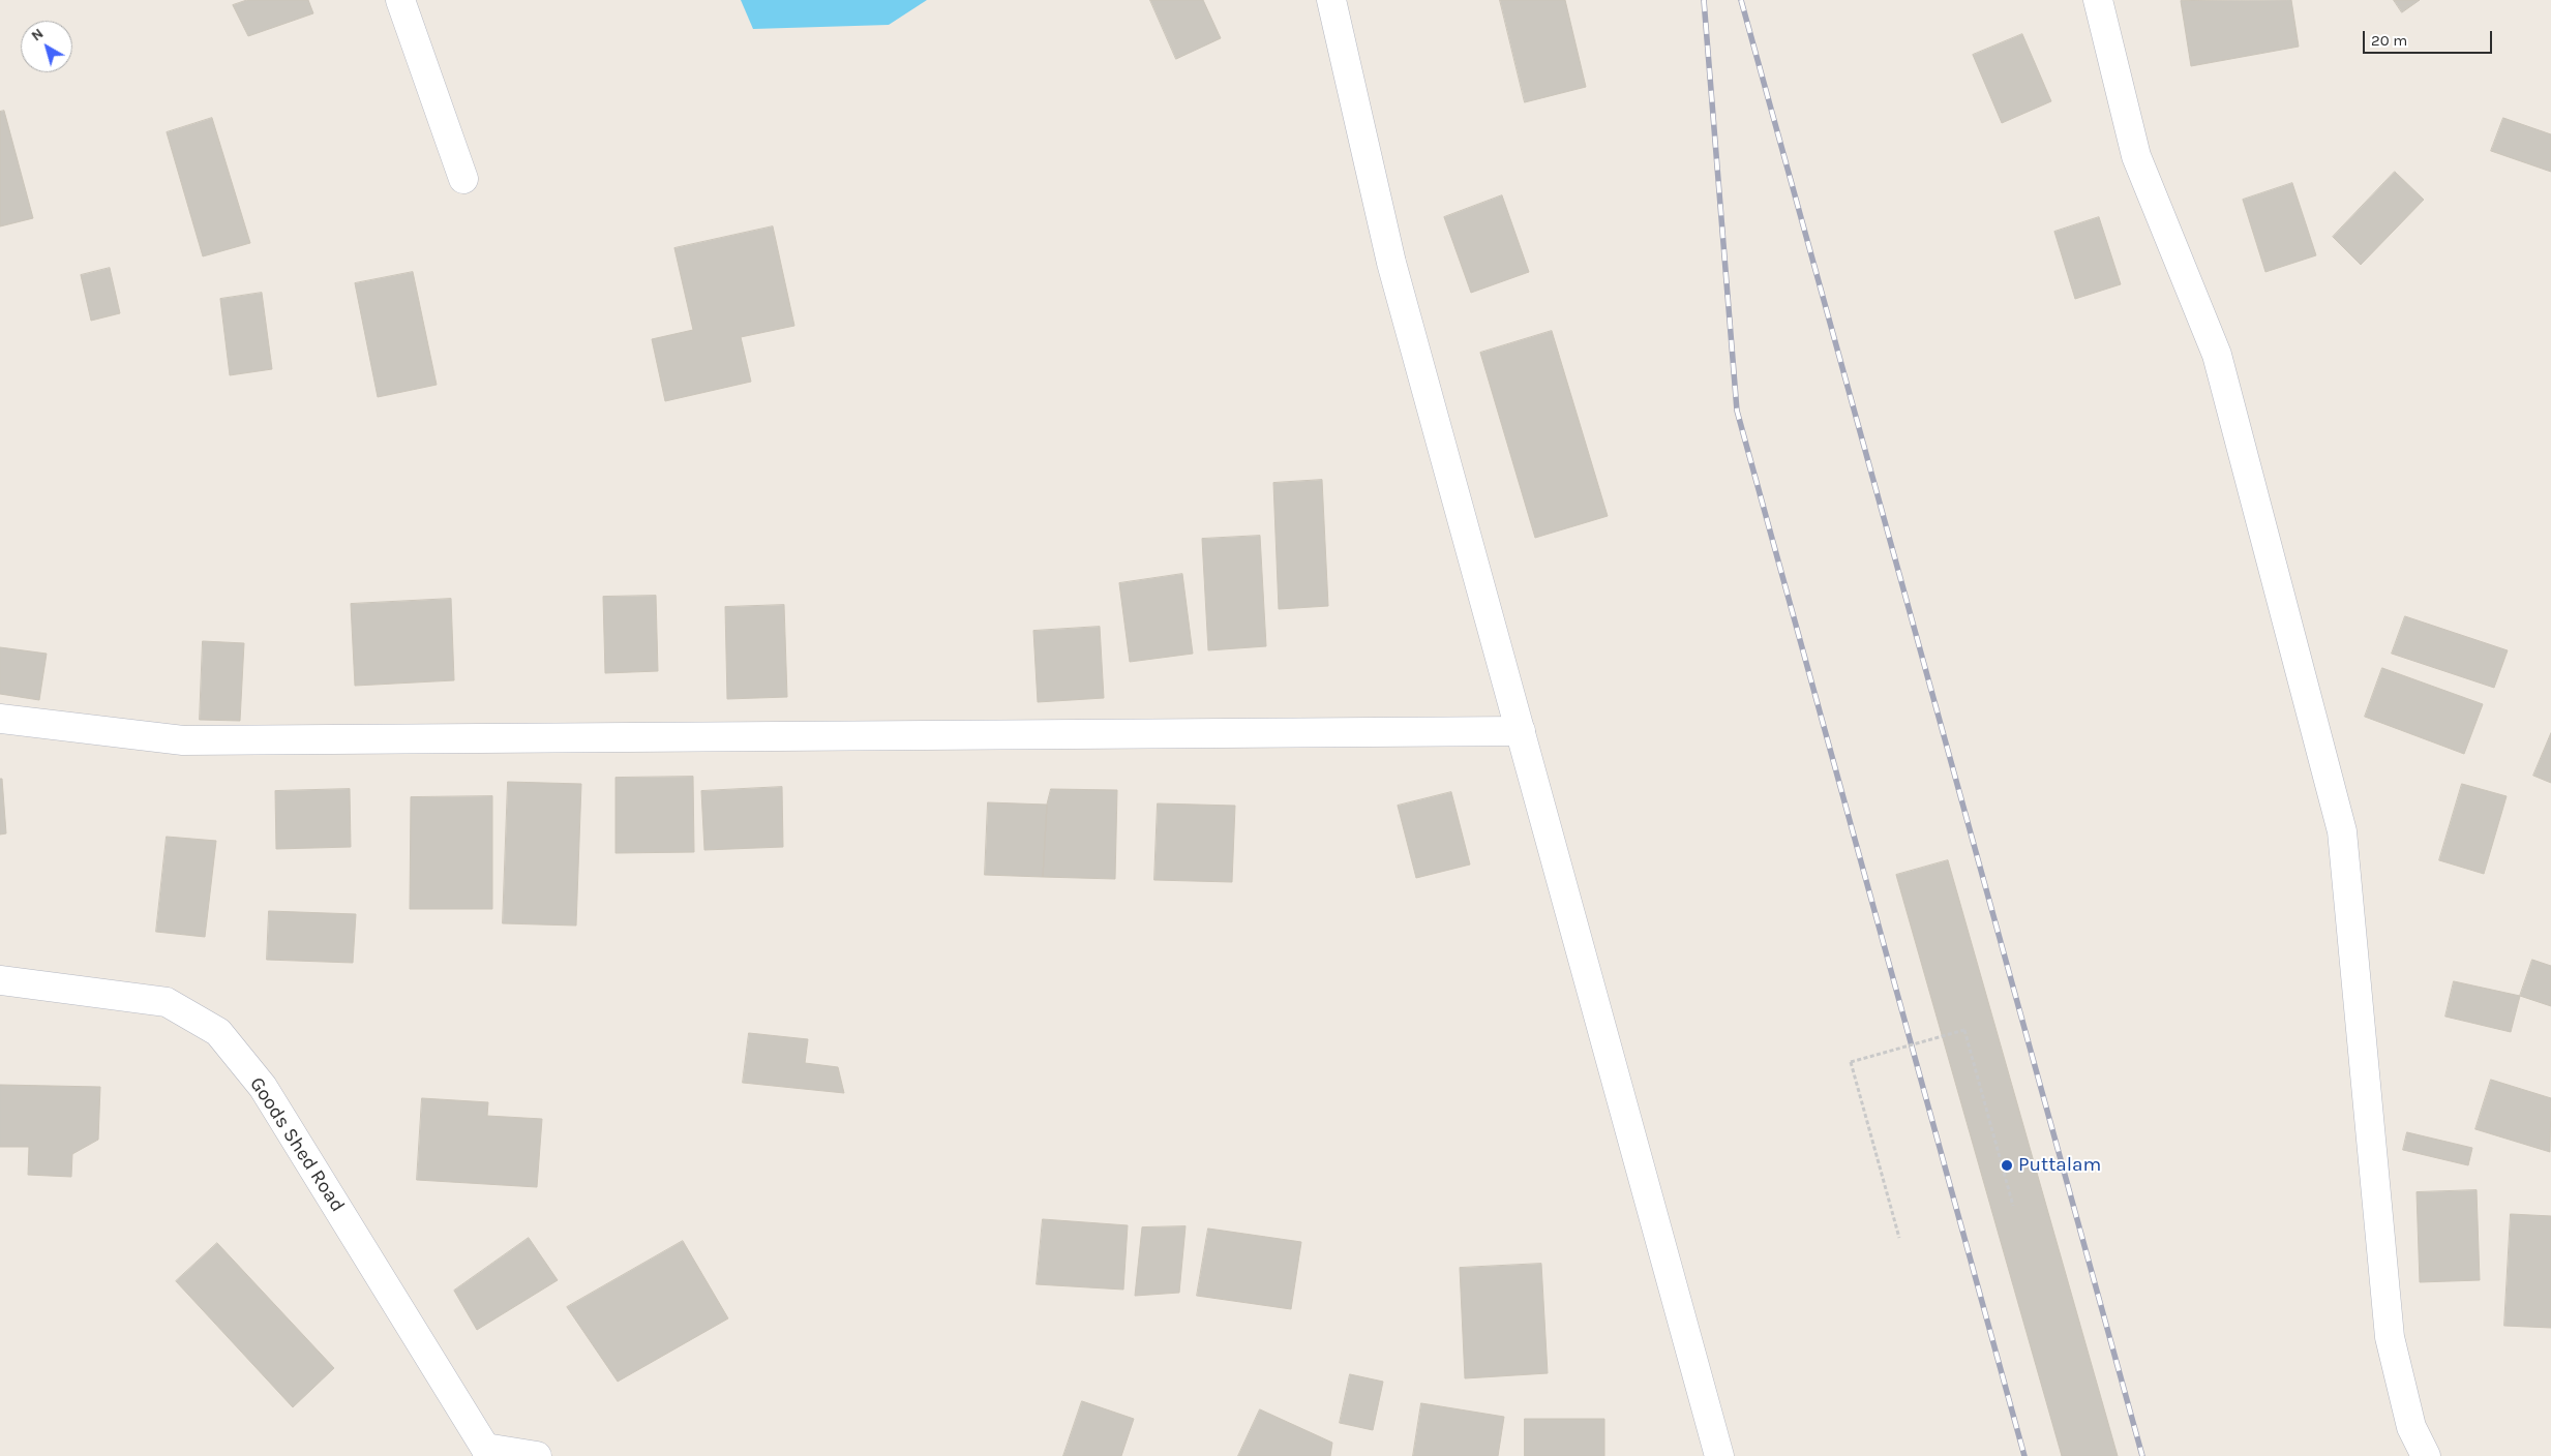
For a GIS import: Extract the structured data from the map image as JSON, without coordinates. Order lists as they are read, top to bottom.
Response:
{
  "streets": {
    "street": ["Goods Shed Road"]
  },
  "places": ["Puttalam"],
  "scale_bar": "20 m",
  "north": "top left"
}
